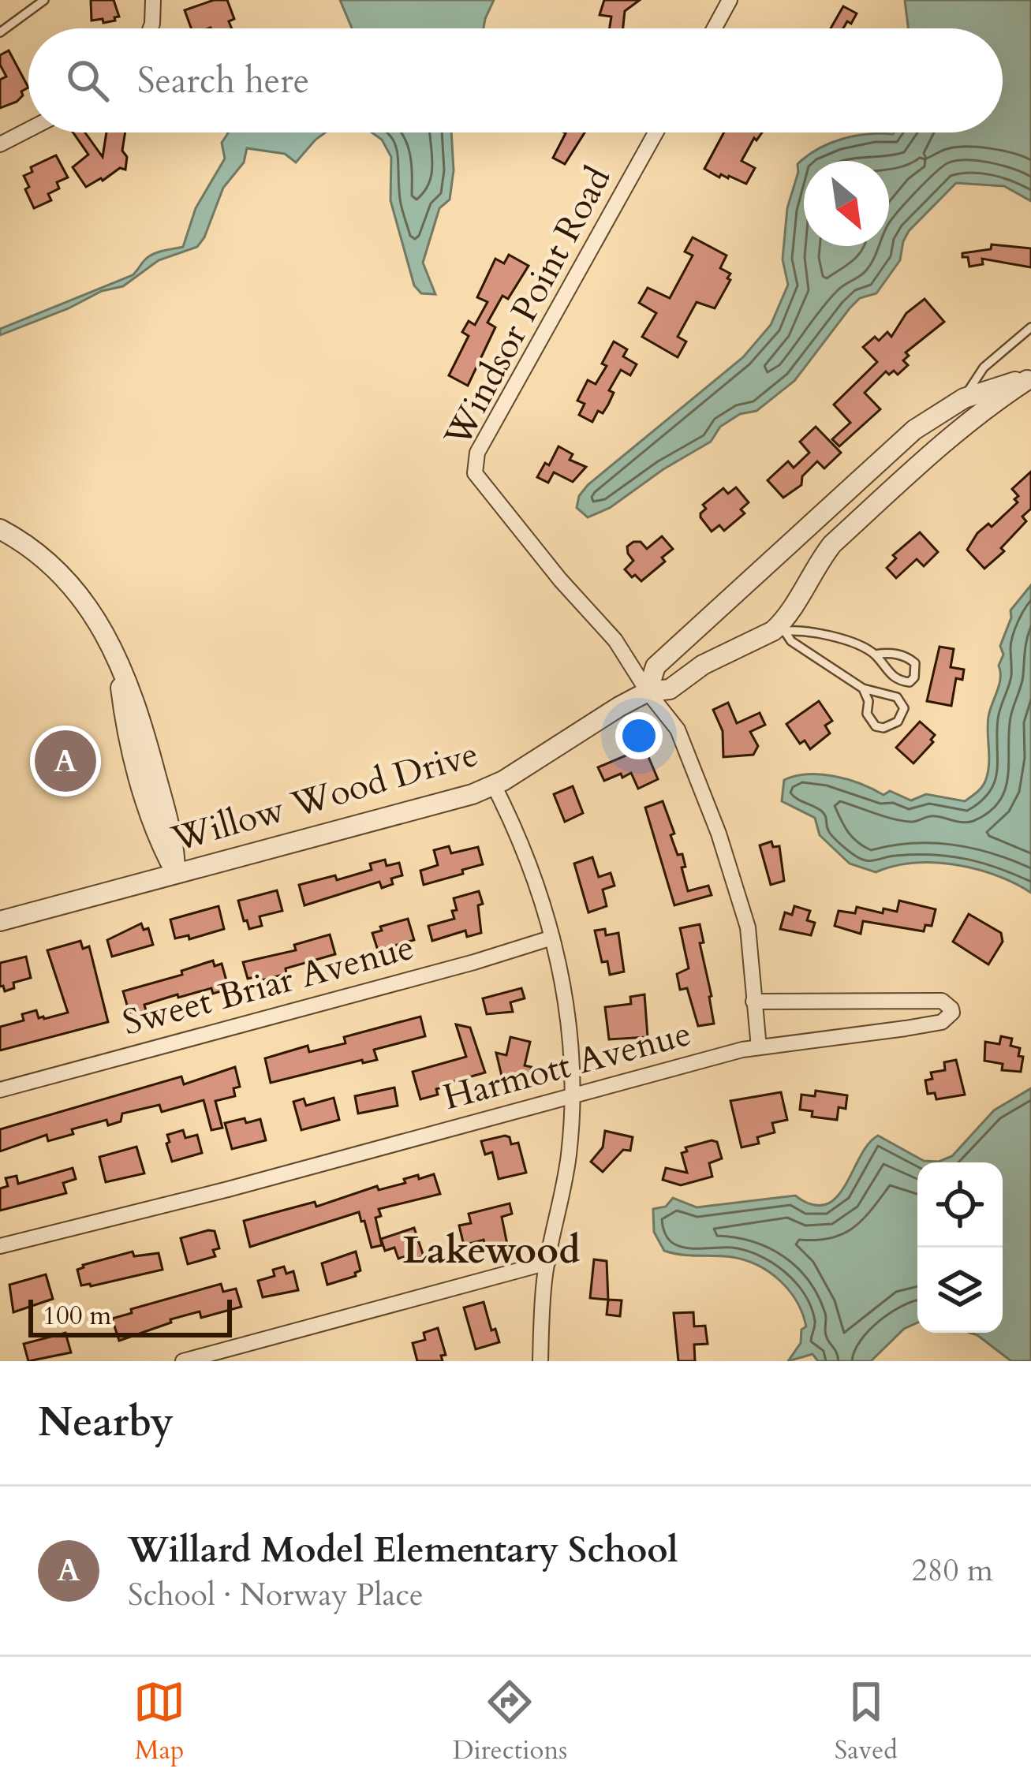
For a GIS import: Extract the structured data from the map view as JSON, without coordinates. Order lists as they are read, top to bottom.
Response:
{
  "streets": {
    "street": [
      "Windsor Point Road",
      "Willow Wood Drive",
      "Sweet Briar Avenue",
      "Harmott Avenue"
    ]
  },
  "crossings": [
    ["Windsor Point Road", "Willow Wood Drive"]
  ],
  "districts": ["Lakewood"],
  "scale_bar": "100 m",
  "north": "bottom right",
  "page": {
    "search": "Search here",
    "pins": "A",
    "scale": "100 m",
    "heading": "Nearby",
    "list": [
      {
        "mark": "A",
        "name": "Willard Model Elementary School",
        "note": "School · Norway Place",
        "value": "280 m"
      }
    ],
    "nav": ["Map", "Directions", "Saved"]
  }
}
